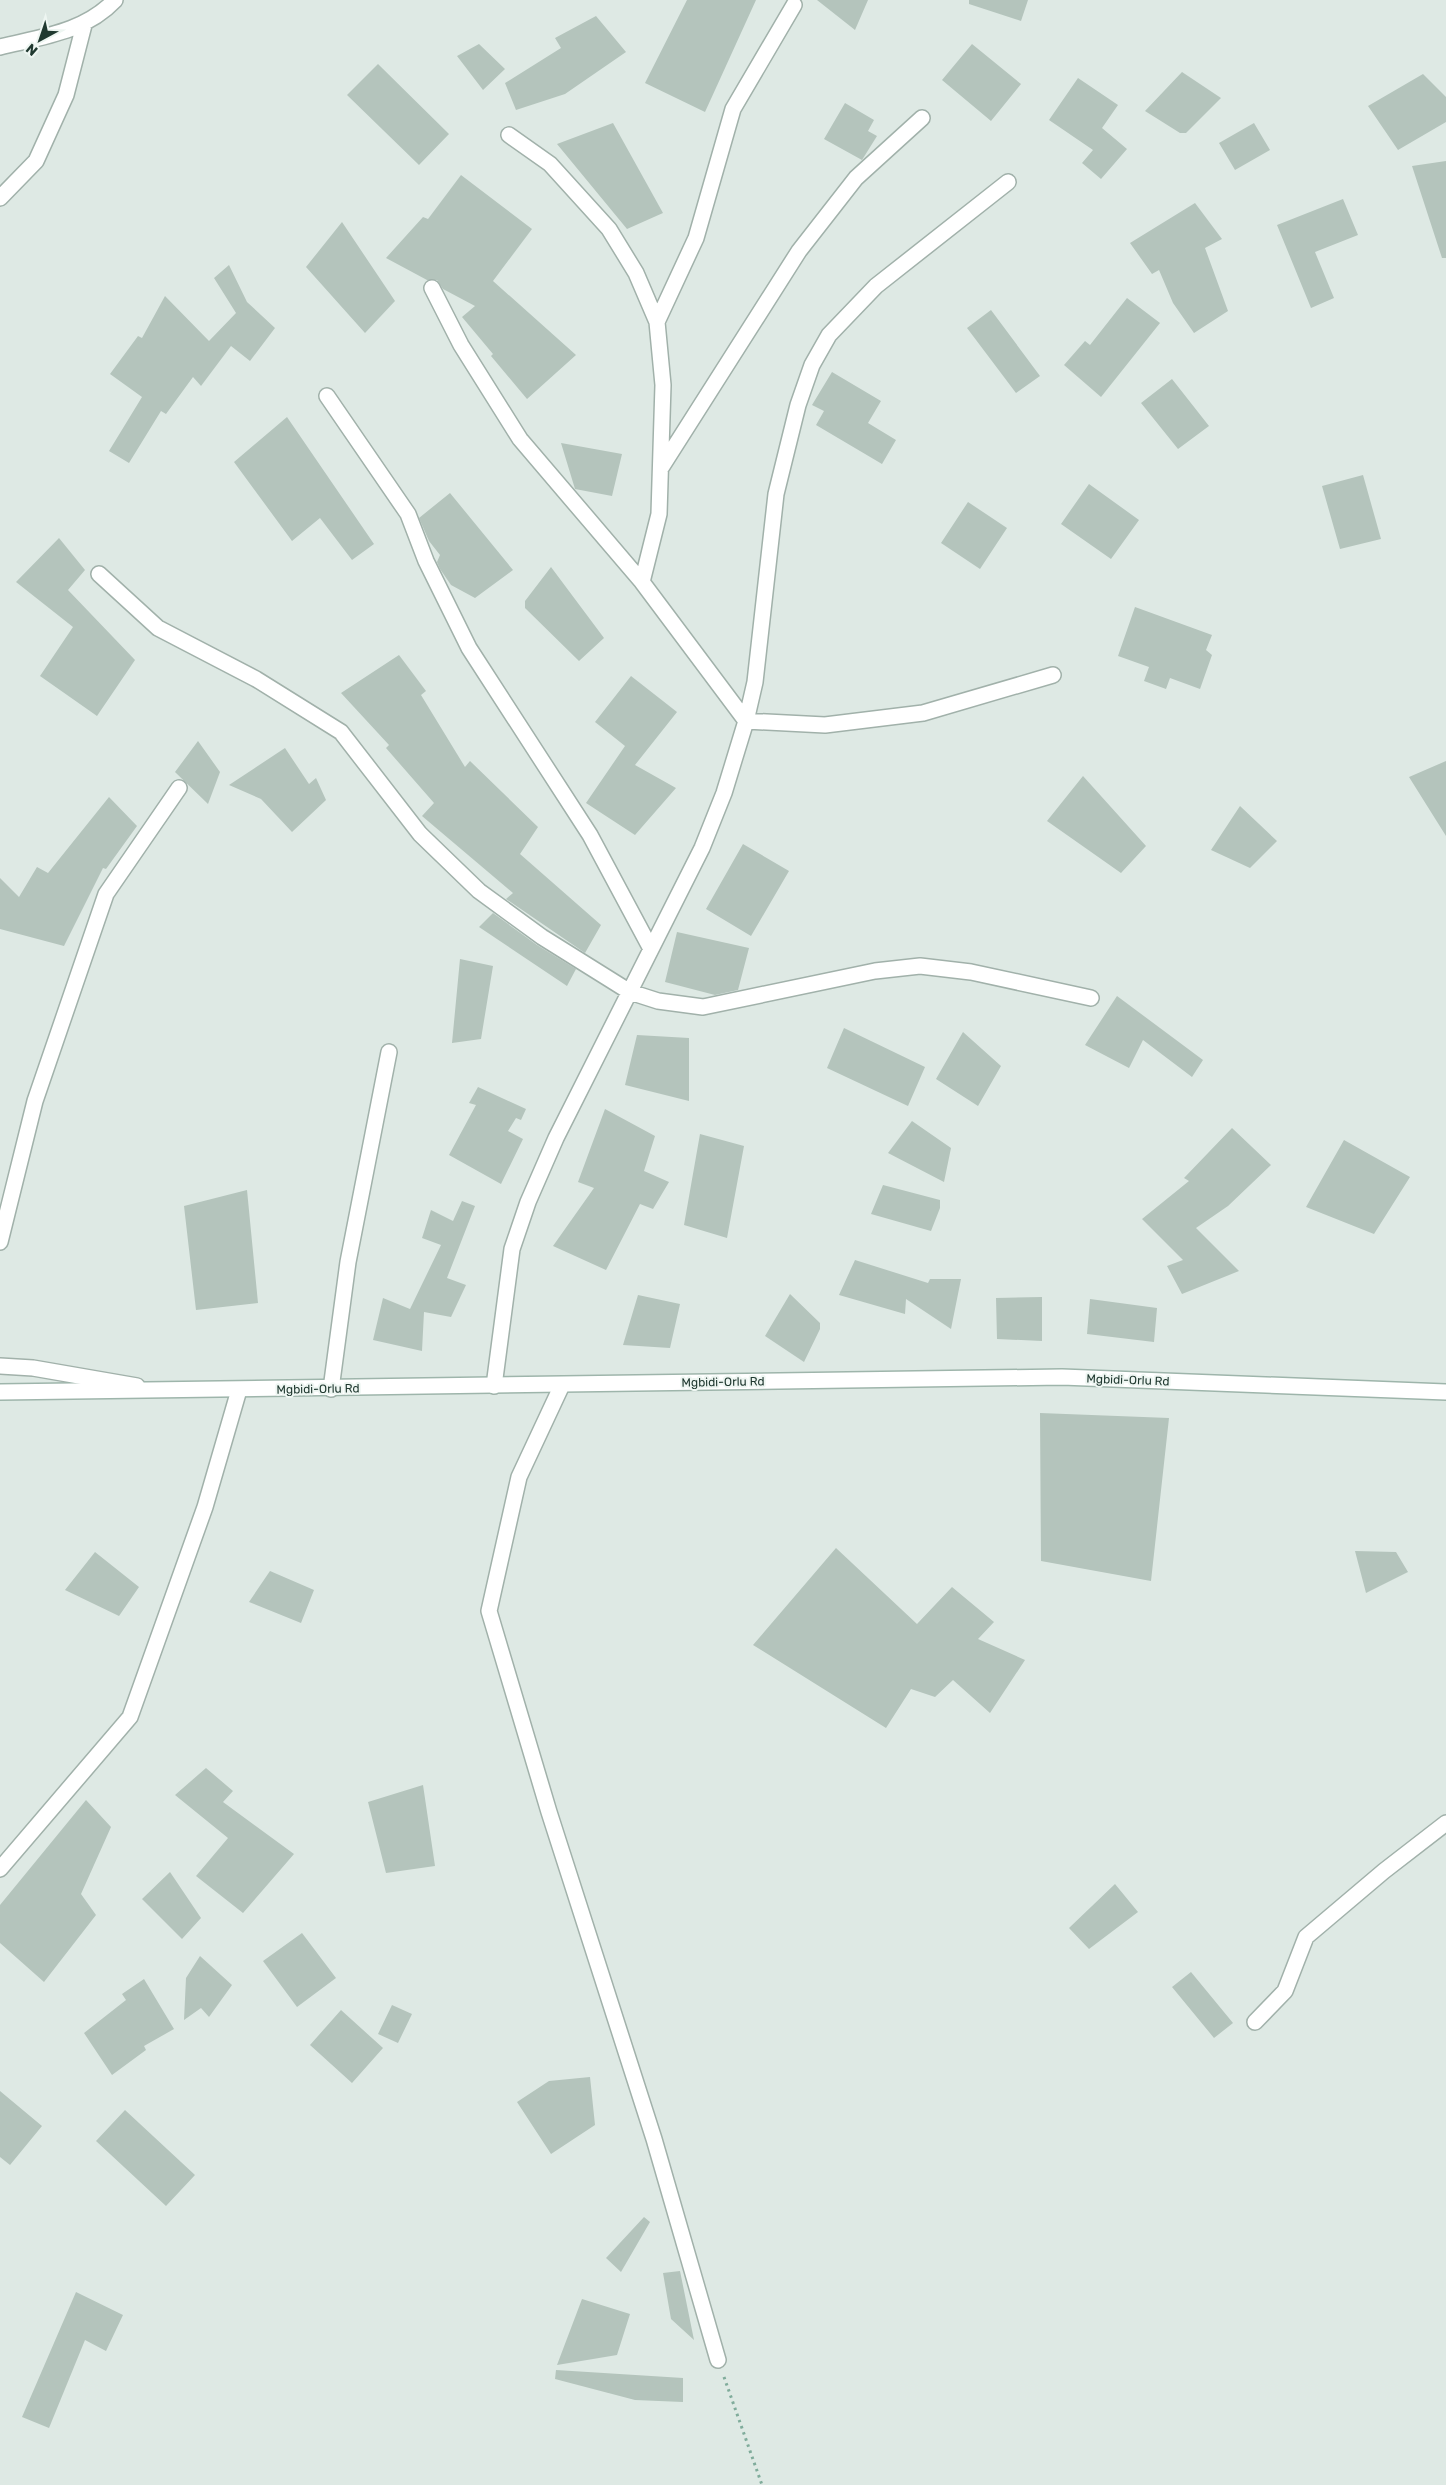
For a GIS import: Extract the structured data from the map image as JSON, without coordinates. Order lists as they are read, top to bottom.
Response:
{
  "streets": {
    "street": ["Mgbidi-Orlu Rd"]
  },
  "north": "bottom left"
}
